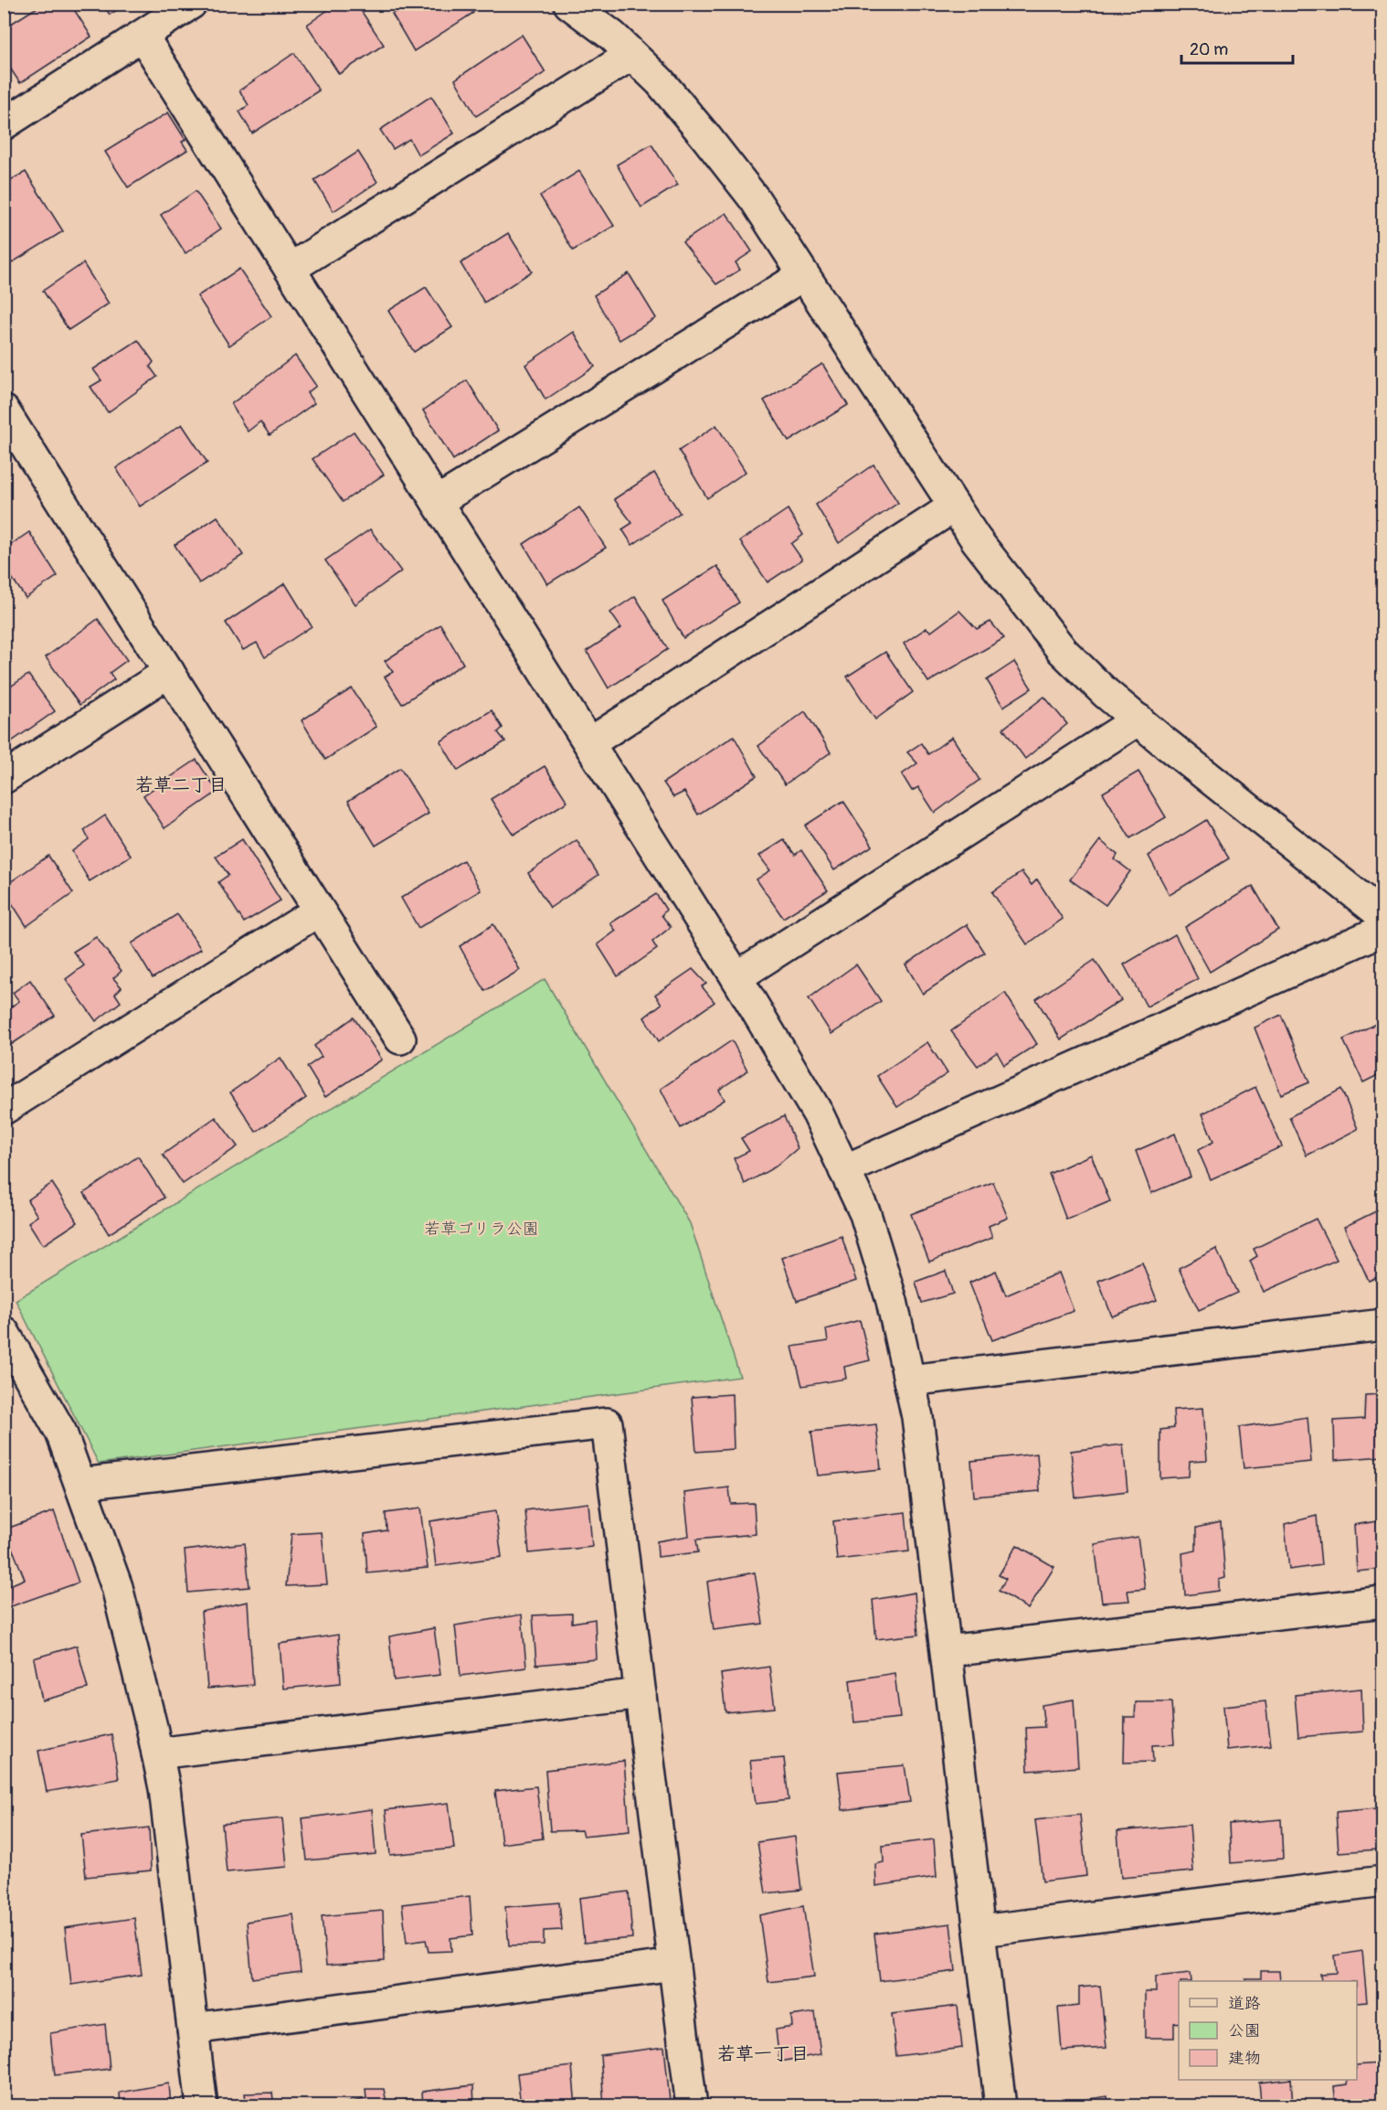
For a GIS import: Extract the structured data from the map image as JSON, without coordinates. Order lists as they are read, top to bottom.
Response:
{
  "districts": ["若草二丁目", "若草一丁目"],
  "parks": ["若草ゴリラ公園"],
  "legend": ["道路", "公園", "建物"],
  "scale_bar": "20 m"
}
